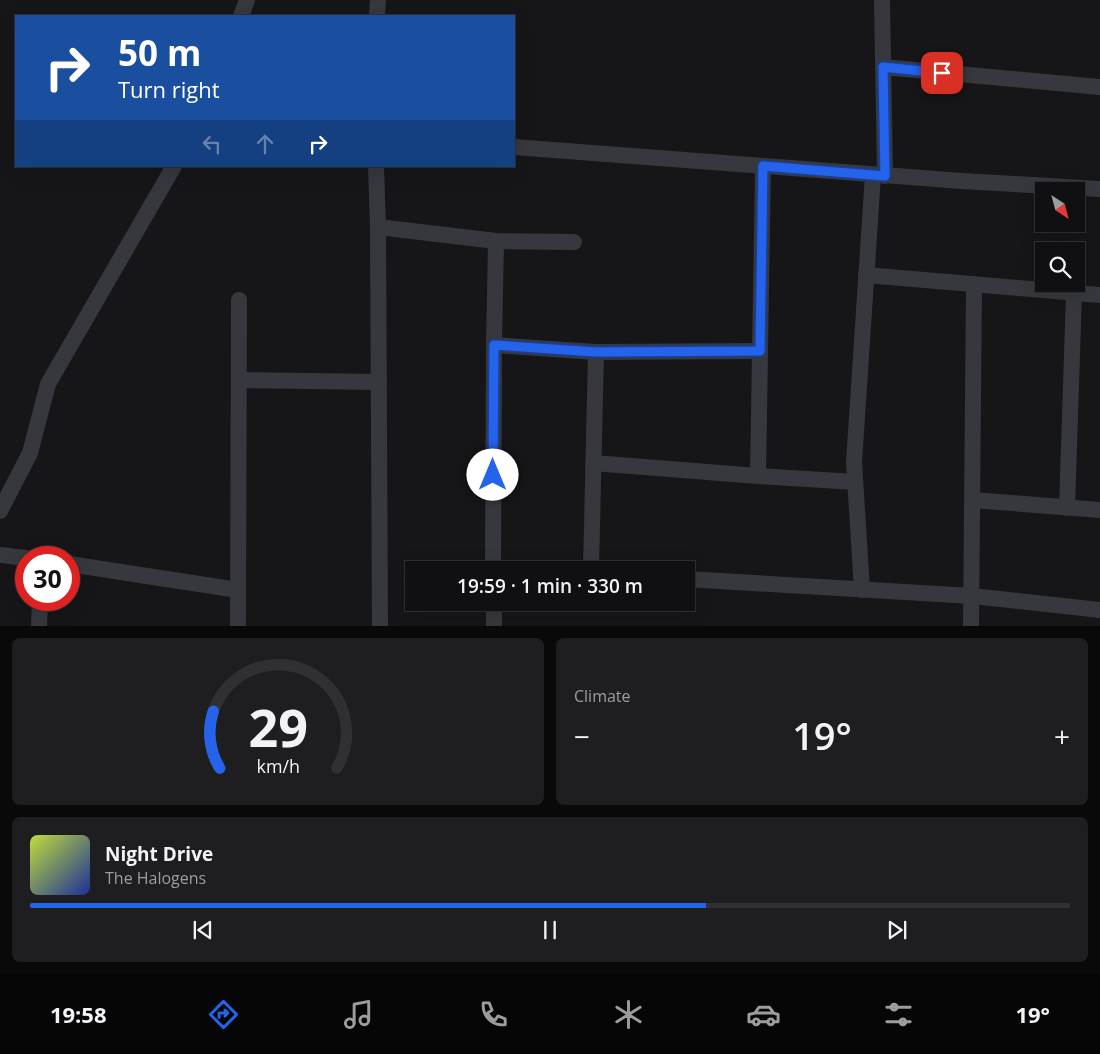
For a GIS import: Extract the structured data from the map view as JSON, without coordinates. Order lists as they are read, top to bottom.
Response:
{
  "north": "bottom right",
  "page": {
    "turn": ["50 m", "Turn right"],
    "limit": "30",
    "trip": "19:59 · 1 min · 330 m",
    "tile": "Climate",
    "heat": ["−", "19°", "+"],
    "song": ["Night Drive", "The Halogens"],
    "tabs": ["19:58", "19°"],
    "gauge": ["29", "km/h"]
  }
}
